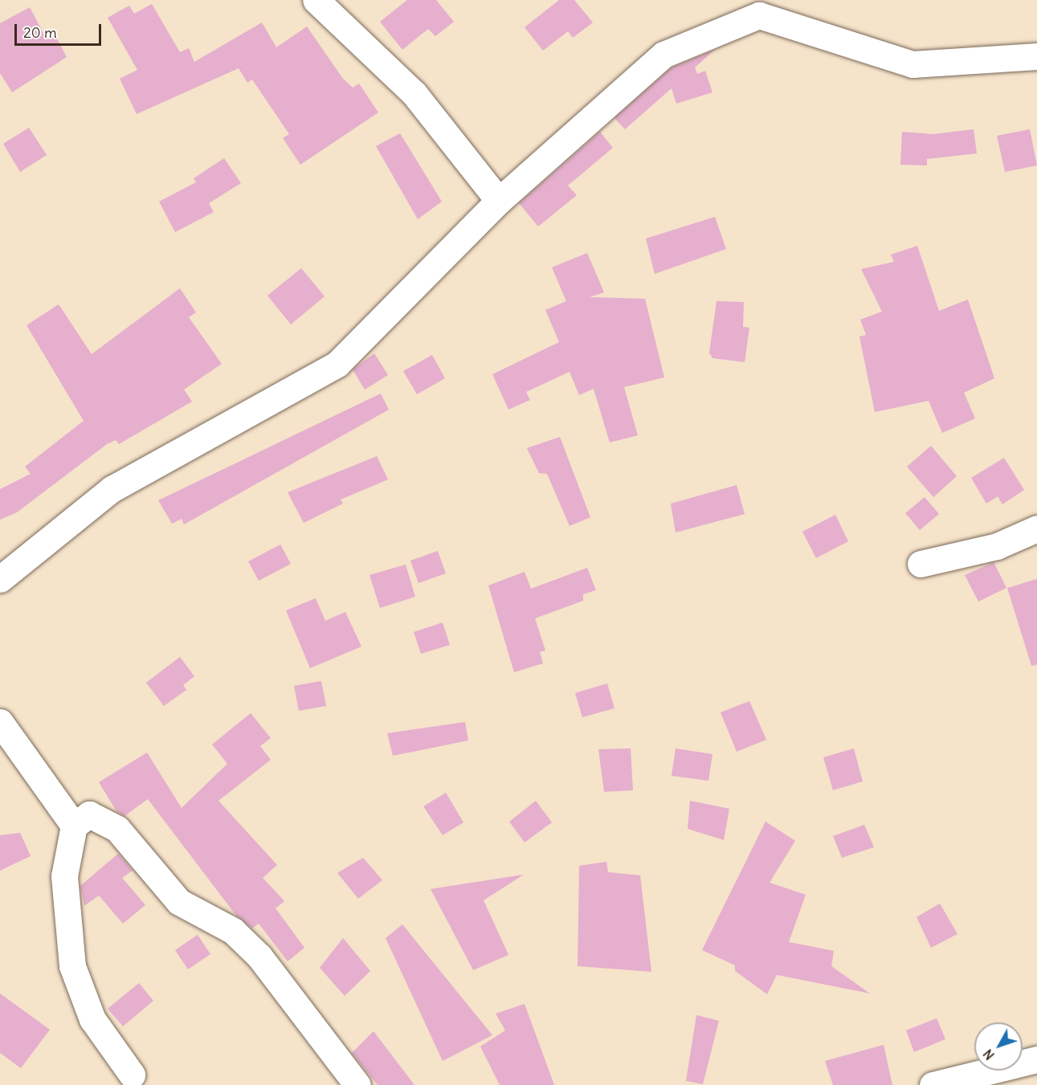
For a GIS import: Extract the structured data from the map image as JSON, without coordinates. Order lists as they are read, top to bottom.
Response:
{
  "scale_bar": "20 m",
  "north": "bottom left"
}
